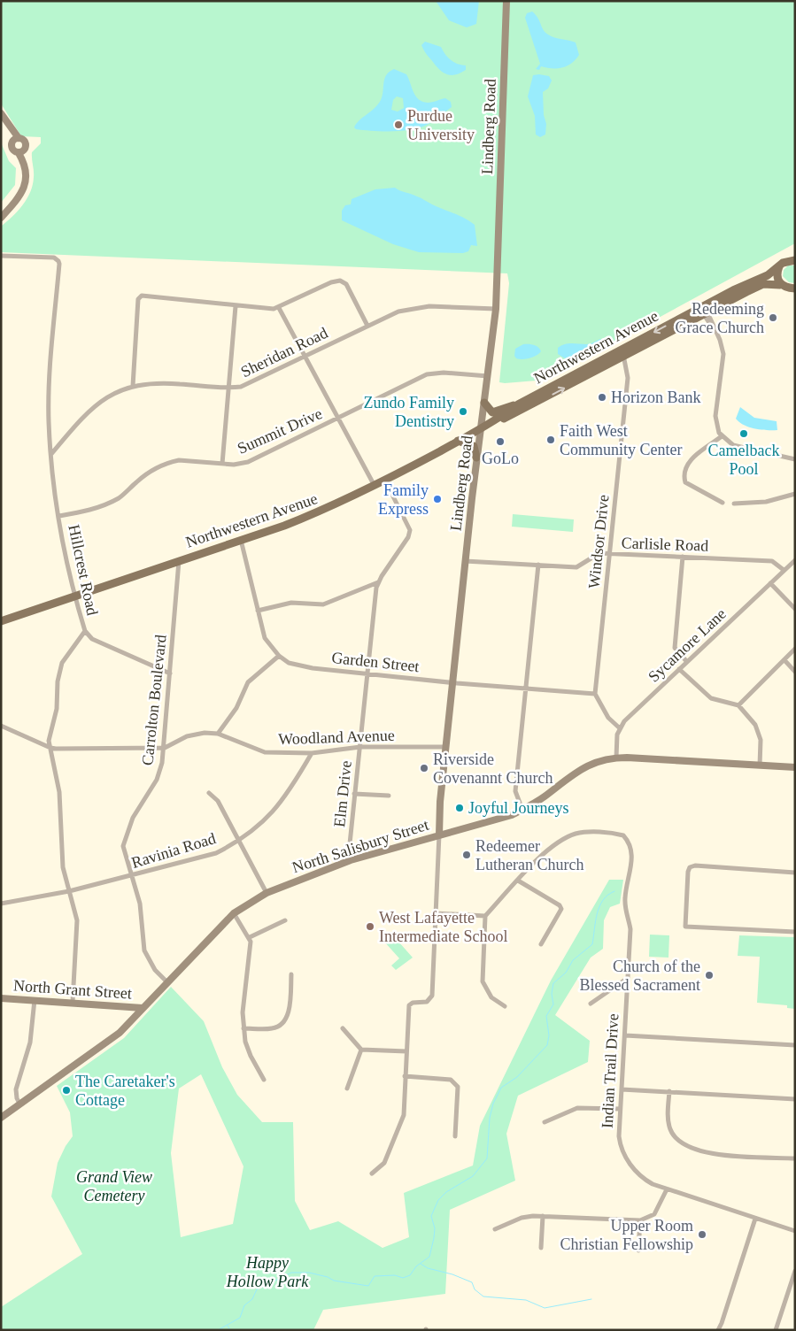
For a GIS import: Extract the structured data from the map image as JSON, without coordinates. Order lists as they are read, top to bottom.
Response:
{
  "streets": {
    "main road": ["Northwestern Avenue"],
    "street": [
      "Lindberg Road",
      "Sheridan Road",
      "Summit Drive",
      "Windsor Drive",
      "Carlisle Road",
      "Hillcrest Road",
      "Sycamore Lane",
      "Garden Street",
      "Carrolton Boulevard",
      "Woodland Avenue",
      "Elm Drive",
      "North Salisbury Street",
      "Ravinia Road",
      "North Grant Street",
      "Indian Trail Drive"
    ]
  },
  "crossings": [
    ["Lindberg Road", "Northwestern Avenue"],
    ["Lindberg Road", "Sheridan Road"],
    ["Lindberg Road", "Summit Drive"],
    ["Lindberg Road", "Carlisle Road"],
    ["Lindberg Road", "Garden Street"],
    ["Lindberg Road", "Woodland Avenue"],
    ["Lindberg Road", "North Salisbury Street"],
    ["Northwestern Avenue", "Windsor Drive"],
    ["Northwestern Avenue", "Hillcrest Road"],
    ["Northwestern Avenue", "Garden Street"],
    ["Northwestern Avenue", "Carrolton Boulevard"],
    ["Northwestern Avenue", "Elm Drive"],
    ["Sheridan Road", "Hillcrest Road"],
    ["Summit Drive", "Hillcrest Road"],
    ["Windsor Drive", "Carlisle Road"],
    ["Windsor Drive", "Garden Street"],
    ["Carlisle Road", "Sycamore Lane"],
    ["Hillcrest Road", "Woodland Avenue"],
    ["Hillcrest Road", "Ravinia Road"],
    ["Hillcrest Road", "North Grant Street"],
    ["Garden Street", "Elm Drive"],
    ["Carrolton Boulevard", "Woodland Avenue"],
    ["Carrolton Boulevard", "North Salisbury Street"],
    ["Carrolton Boulevard", "Ravinia Road"],
    ["Woodland Avenue", "Elm Drive"],
    ["Woodland Avenue", "Ravinia Road"],
    ["Elm Drive", "North Salisbury Street"],
    ["North Salisbury Street", "North Grant Street"]
  ],
  "parks": ["Grand View Cemetery", "Happy Hollow Park"],
  "places": [
    "Purdue University",
    "Redeeming Grace Church",
    "Horizon Bank",
    "Zundo Family Dentistry",
    "Camelback Pool",
    "Faith West Community Center",
    "GoLo",
    "Family Express",
    "Riverside Covenannt Church",
    "Joyful Journeys",
    "Redeemer Lutheran Church",
    "West Lafayette Intermediate School",
    "Church of the Blessed Sacrament",
    "The Caretaker's Cottage",
    "Upper Room Christian Fellowship"
  ]
}
